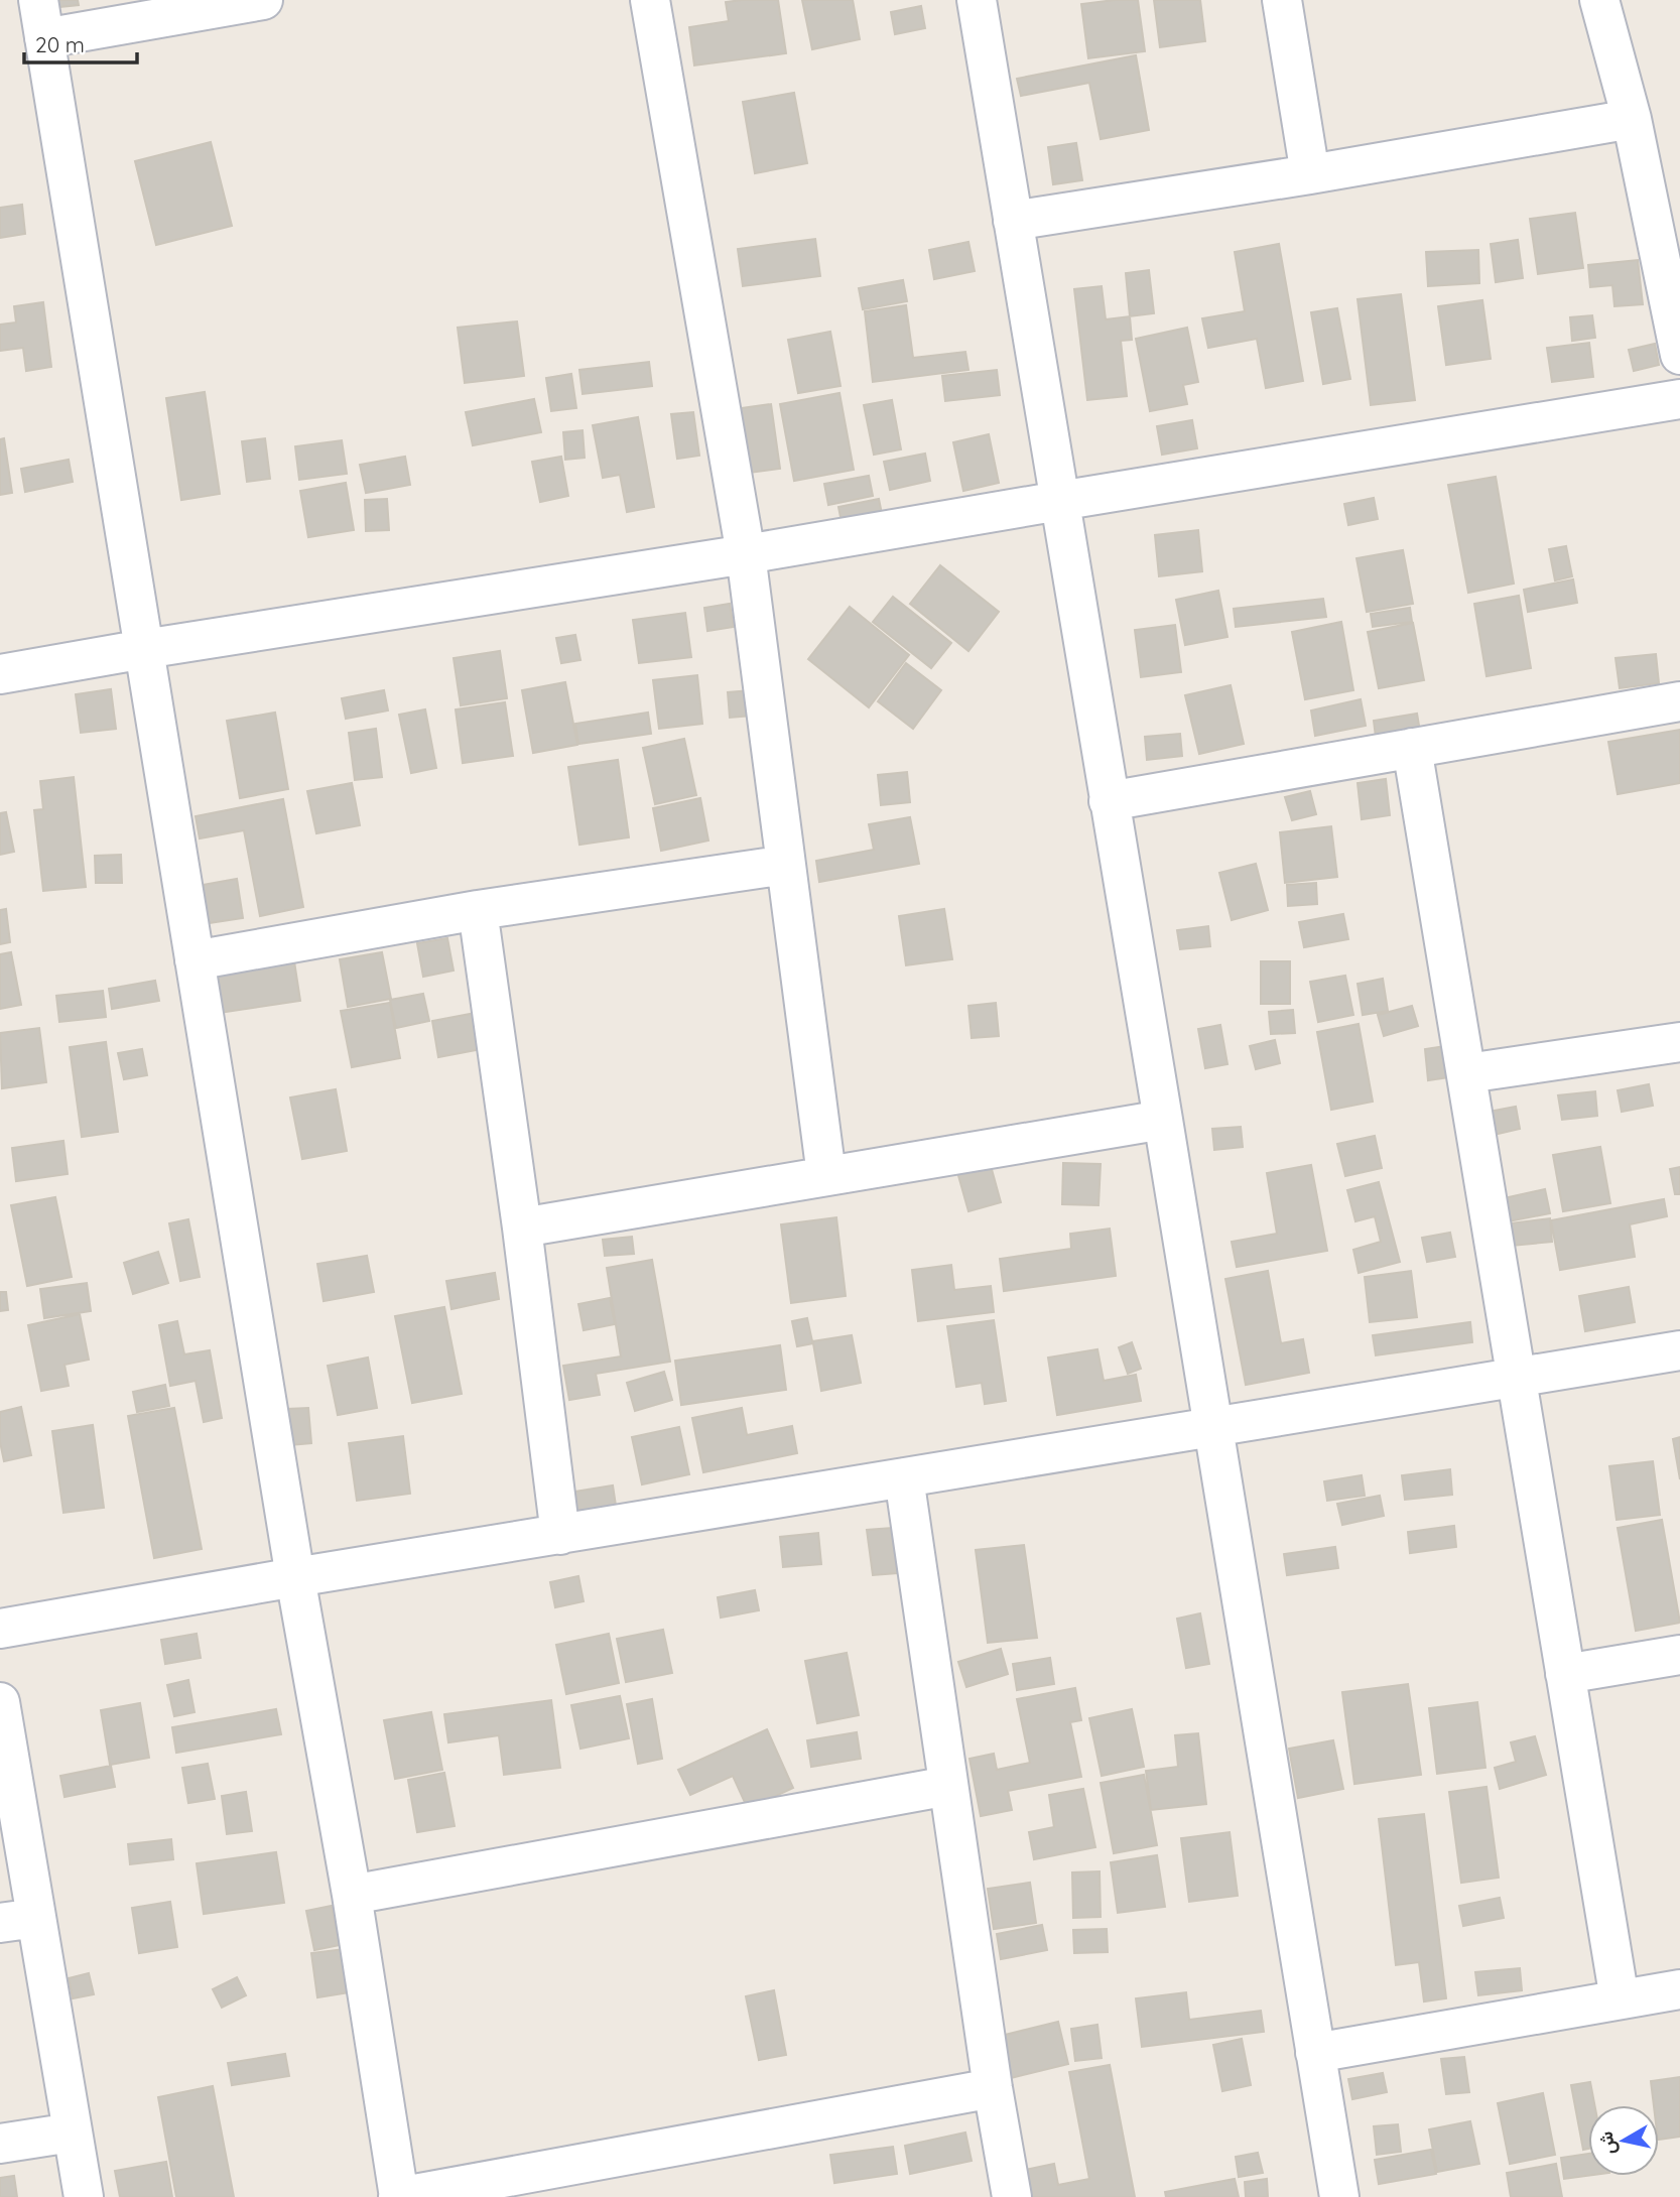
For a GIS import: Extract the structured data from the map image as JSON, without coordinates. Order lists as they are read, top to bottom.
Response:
{
  "scale_bar": "20 m",
  "north": "left"
}
